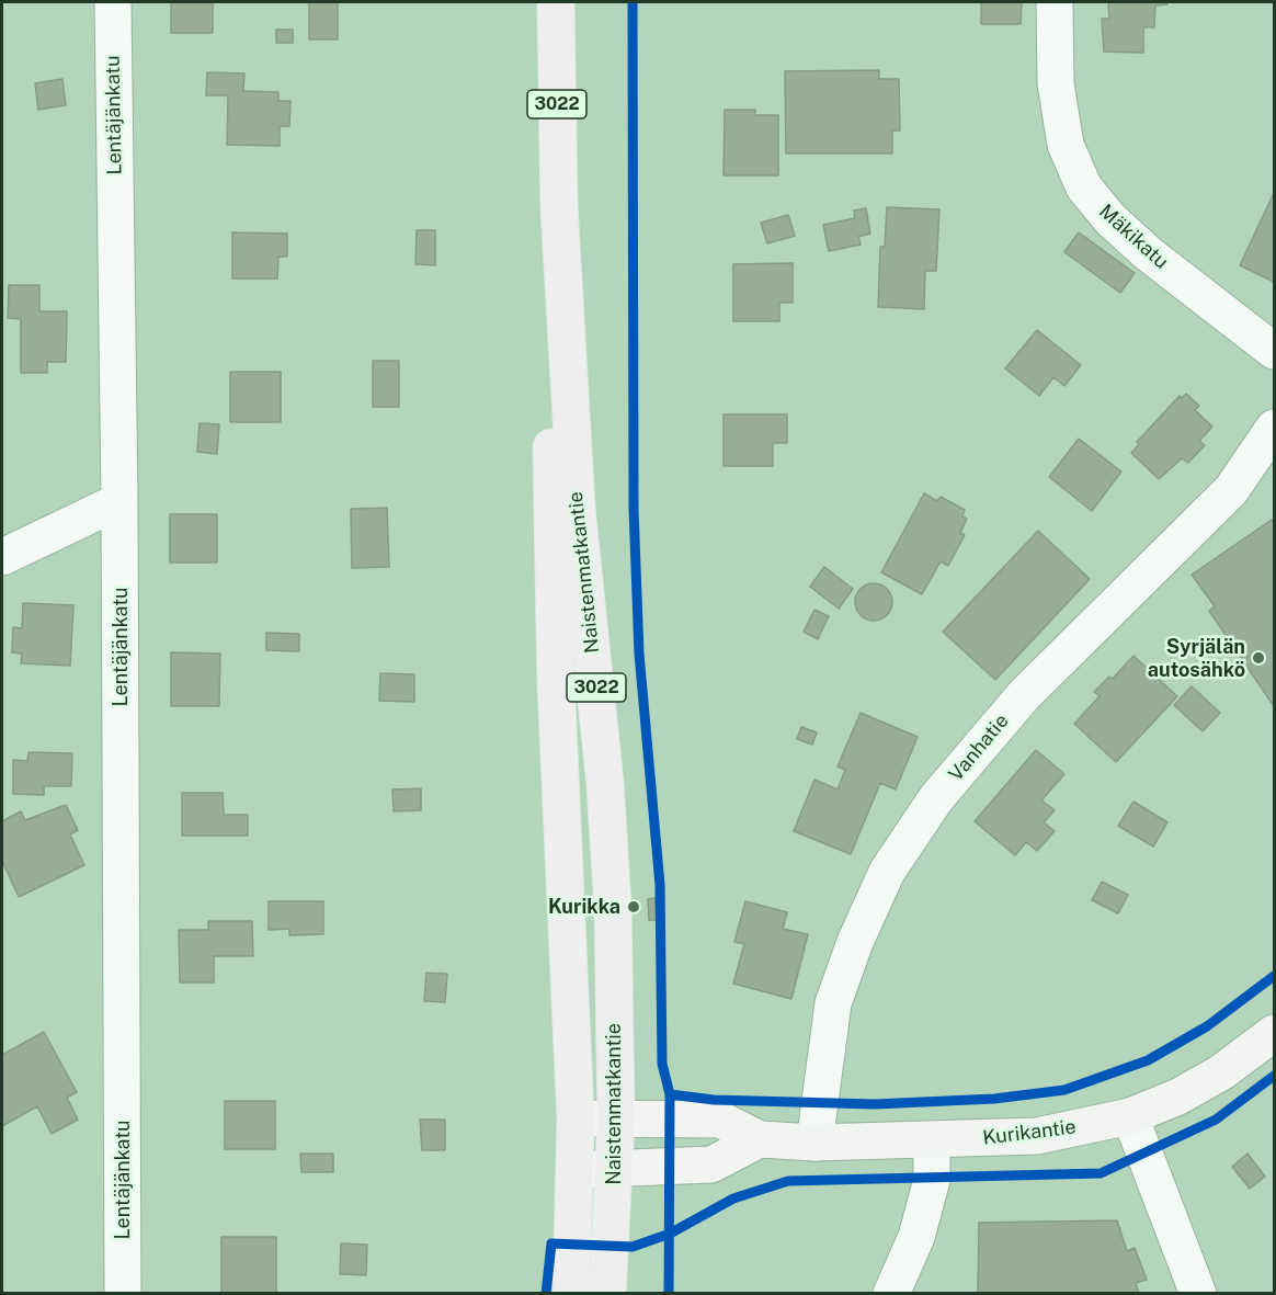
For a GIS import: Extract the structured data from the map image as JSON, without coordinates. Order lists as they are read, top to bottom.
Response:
{
  "streets": {
    "main road": ["3022", "Naistenmatkantie", "Kurikantie"],
    "street": ["Lentäjänkatu", "Mäkikatu", "Vanhatie"]
  },
  "crossings": [
    ["Naistenmatkantie", "Kurikantie"],
    ["Vanhatie", "Kurikantie"]
  ],
  "places": ["Syrjälän autosähkö", "Kurikka"]
}
